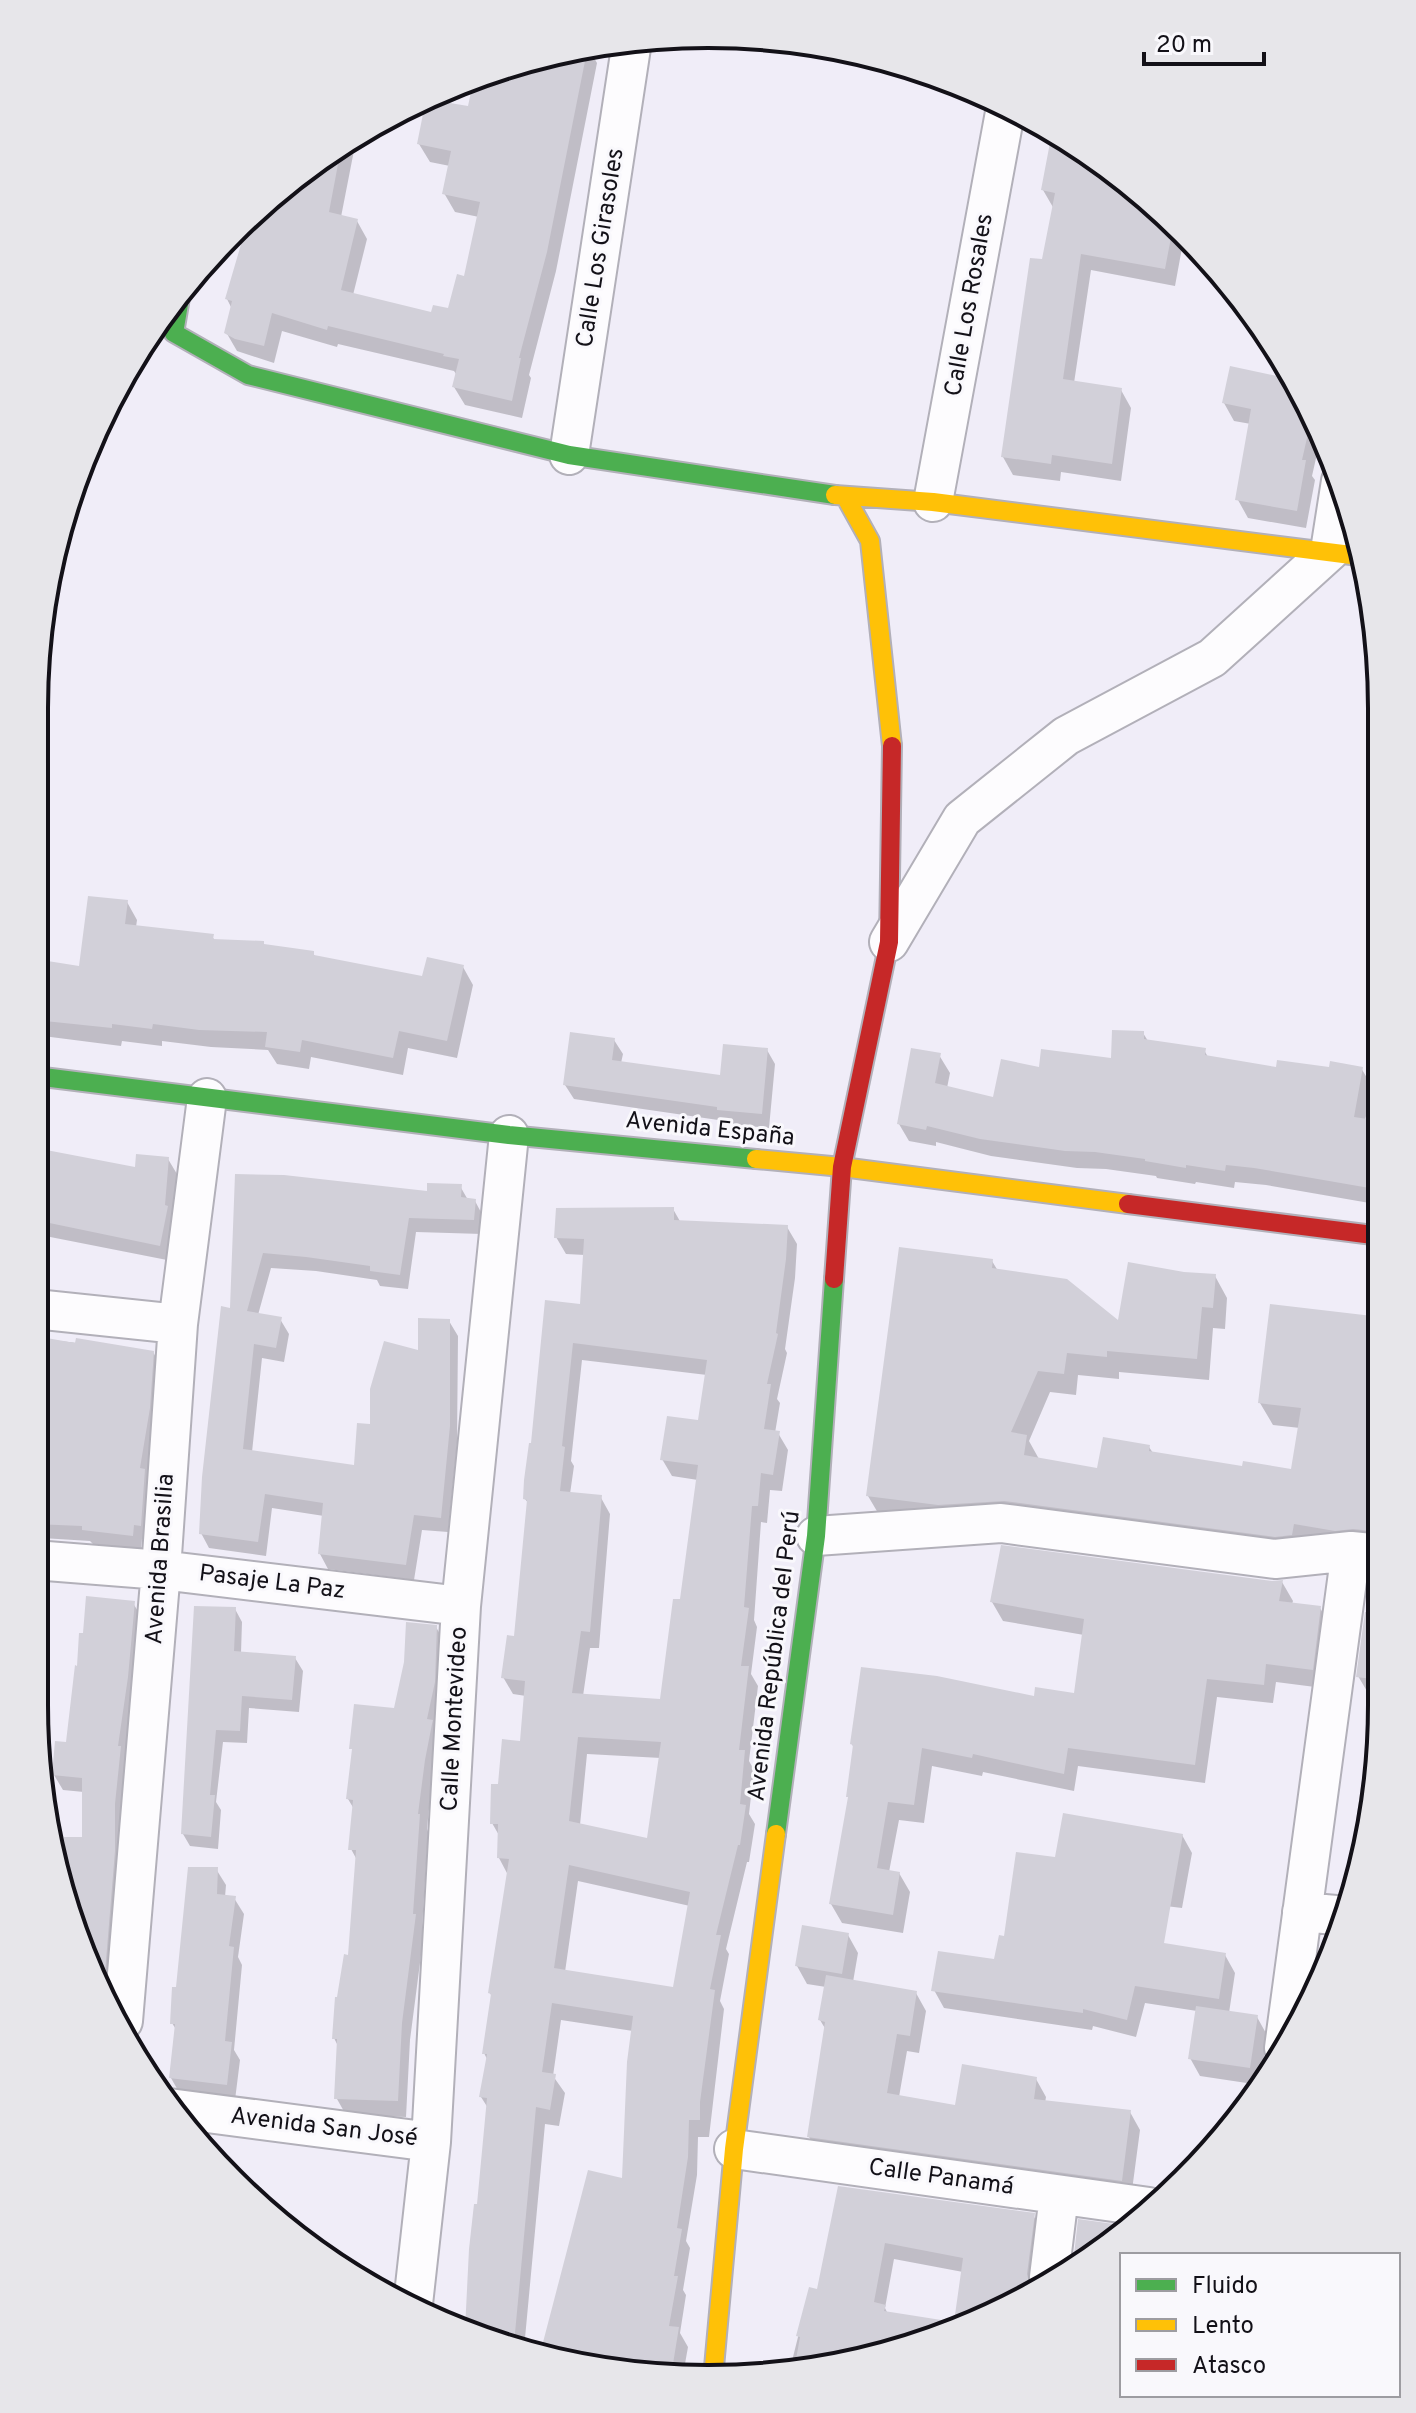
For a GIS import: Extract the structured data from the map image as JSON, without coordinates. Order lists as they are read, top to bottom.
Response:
{
  "streets": {
    "street": [
      "Calle Los Girasoles",
      "Calle Los Rosales",
      "Avenida España",
      "Avenida Brasilia",
      "Pasaje La Paz",
      "Avenida República del Perú",
      "Calle Montevideo",
      "Avenida San José",
      "Calle Panamá"
    ]
  },
  "crossings": [
    ["Avenida España", "Avenida Brasilia"],
    ["Avenida España", "Avenida República del Perú"],
    ["Avenida España", "Calle Montevideo"],
    ["Avenida Brasilia", "Pasaje La Paz"],
    ["Pasaje La Paz", "Calle Montevideo"],
    ["Avenida República del Perú", "Calle Panamá"],
    ["Calle Montevideo", "Avenida San José"]
  ],
  "legend": ["Fluido", "Lento", "Atasco"],
  "scale_bar": "20 m"
}
